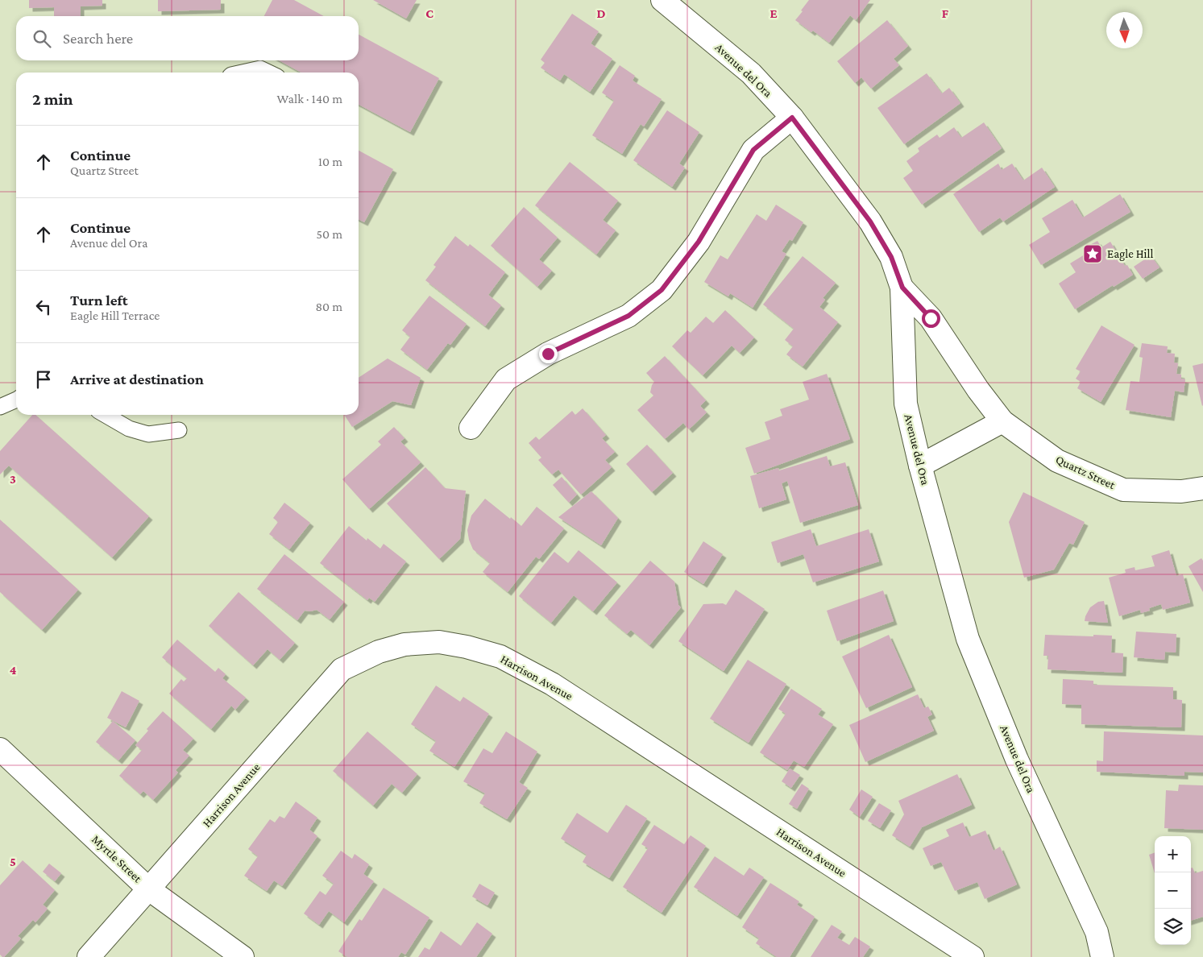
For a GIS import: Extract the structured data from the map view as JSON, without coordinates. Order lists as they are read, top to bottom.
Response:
{
  "streets": {
    "street": [
      "Avenue del Ora",
      "Quartz Street",
      "Harrison Avenue",
      "Myrtle Street"
    ]
  },
  "crossings": [
    ["Avenue del Ora", "Quartz Street"],
    ["Harrison Avenue", "Myrtle Street"]
  ],
  "places": {
    "place": ["Eagle Hill"]
  },
  "north": "bottom",
  "page": {
    "search": "Search here",
    "heading": ["2 min", "Walk · 140 m"],
    "list": [
      ["Continue", "Quartz Street", "10 m"],
      ["Continue", "Avenue del Ora", "50 m"],
      ["Turn left", "Eagle Hill Terrace", "80 m"],
      "Arrive at destination"
    ],
    "map_buttons": ["+", "−"]
  },
  "grid": {
    "columns": [
      "C",
      "D",
      "E",
      "F"
    ],
    "rows": ["3", "4", "5"]
  }
}
